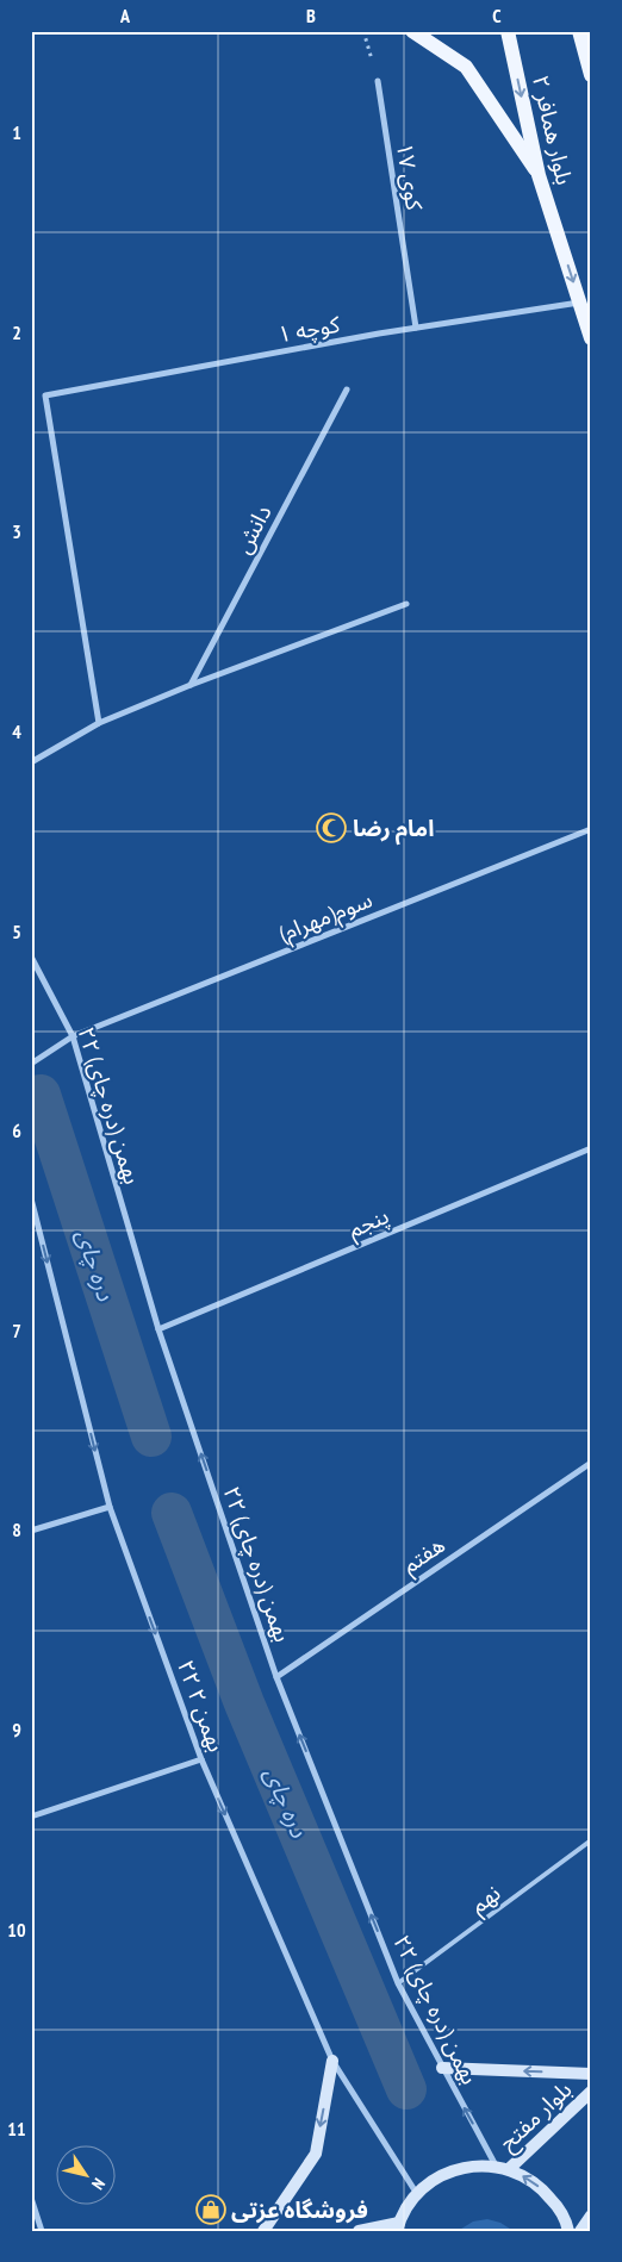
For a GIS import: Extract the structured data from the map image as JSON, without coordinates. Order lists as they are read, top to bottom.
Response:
{
  "streets": {
    "main road": ["بلوار همافر ۲"],
    "street": [
      "کوی ۱۷",
      "کوچه ۱",
      "دانش",
      "سوم(مهرام)",
      "۲۲ بهمن (دره چای)",
      "پنجم",
      "هفتم",
      "۲۲ بهمن ۲",
      "بلوار مفتح"
    ],
    "lane": ["نهم"]
  },
  "crossings": [
    ["بلوار همافر ۲", "کوچه ۱"],
    ["کوی ۱۷", "کوچه ۱"],
    ["سوم(مهرام)", "۲۲ بهمن (دره چای)"],
    ["۲۲ بهمن (دره چای)", "پنجم"],
    ["۲۲ بهمن (دره چای)", "هفتم"],
    ["۲۲ بهمن (دره چای)", "نهم"],
    ["۲۲ بهمن (دره چای)", "بلوار مفتح"]
  ],
  "one_way": ["بلوار همافر ۲", "۲۲ بهمن (دره چای)", "۲۲ بهمن ۲"],
  "water": ["دره چای"],
  "places": {
    "mosque": ["امام رضا"],
    "shop": ["فروشگاه عزتی"]
  },
  "north": "bottom right",
  "grid": {
    "columns": ["A", "B", "C"],
    "rows": [
      "1",
      "2",
      "3",
      "4",
      "5",
      "6",
      "7",
      "8",
      "9",
      "10",
      "11"
    ]
  }
}
